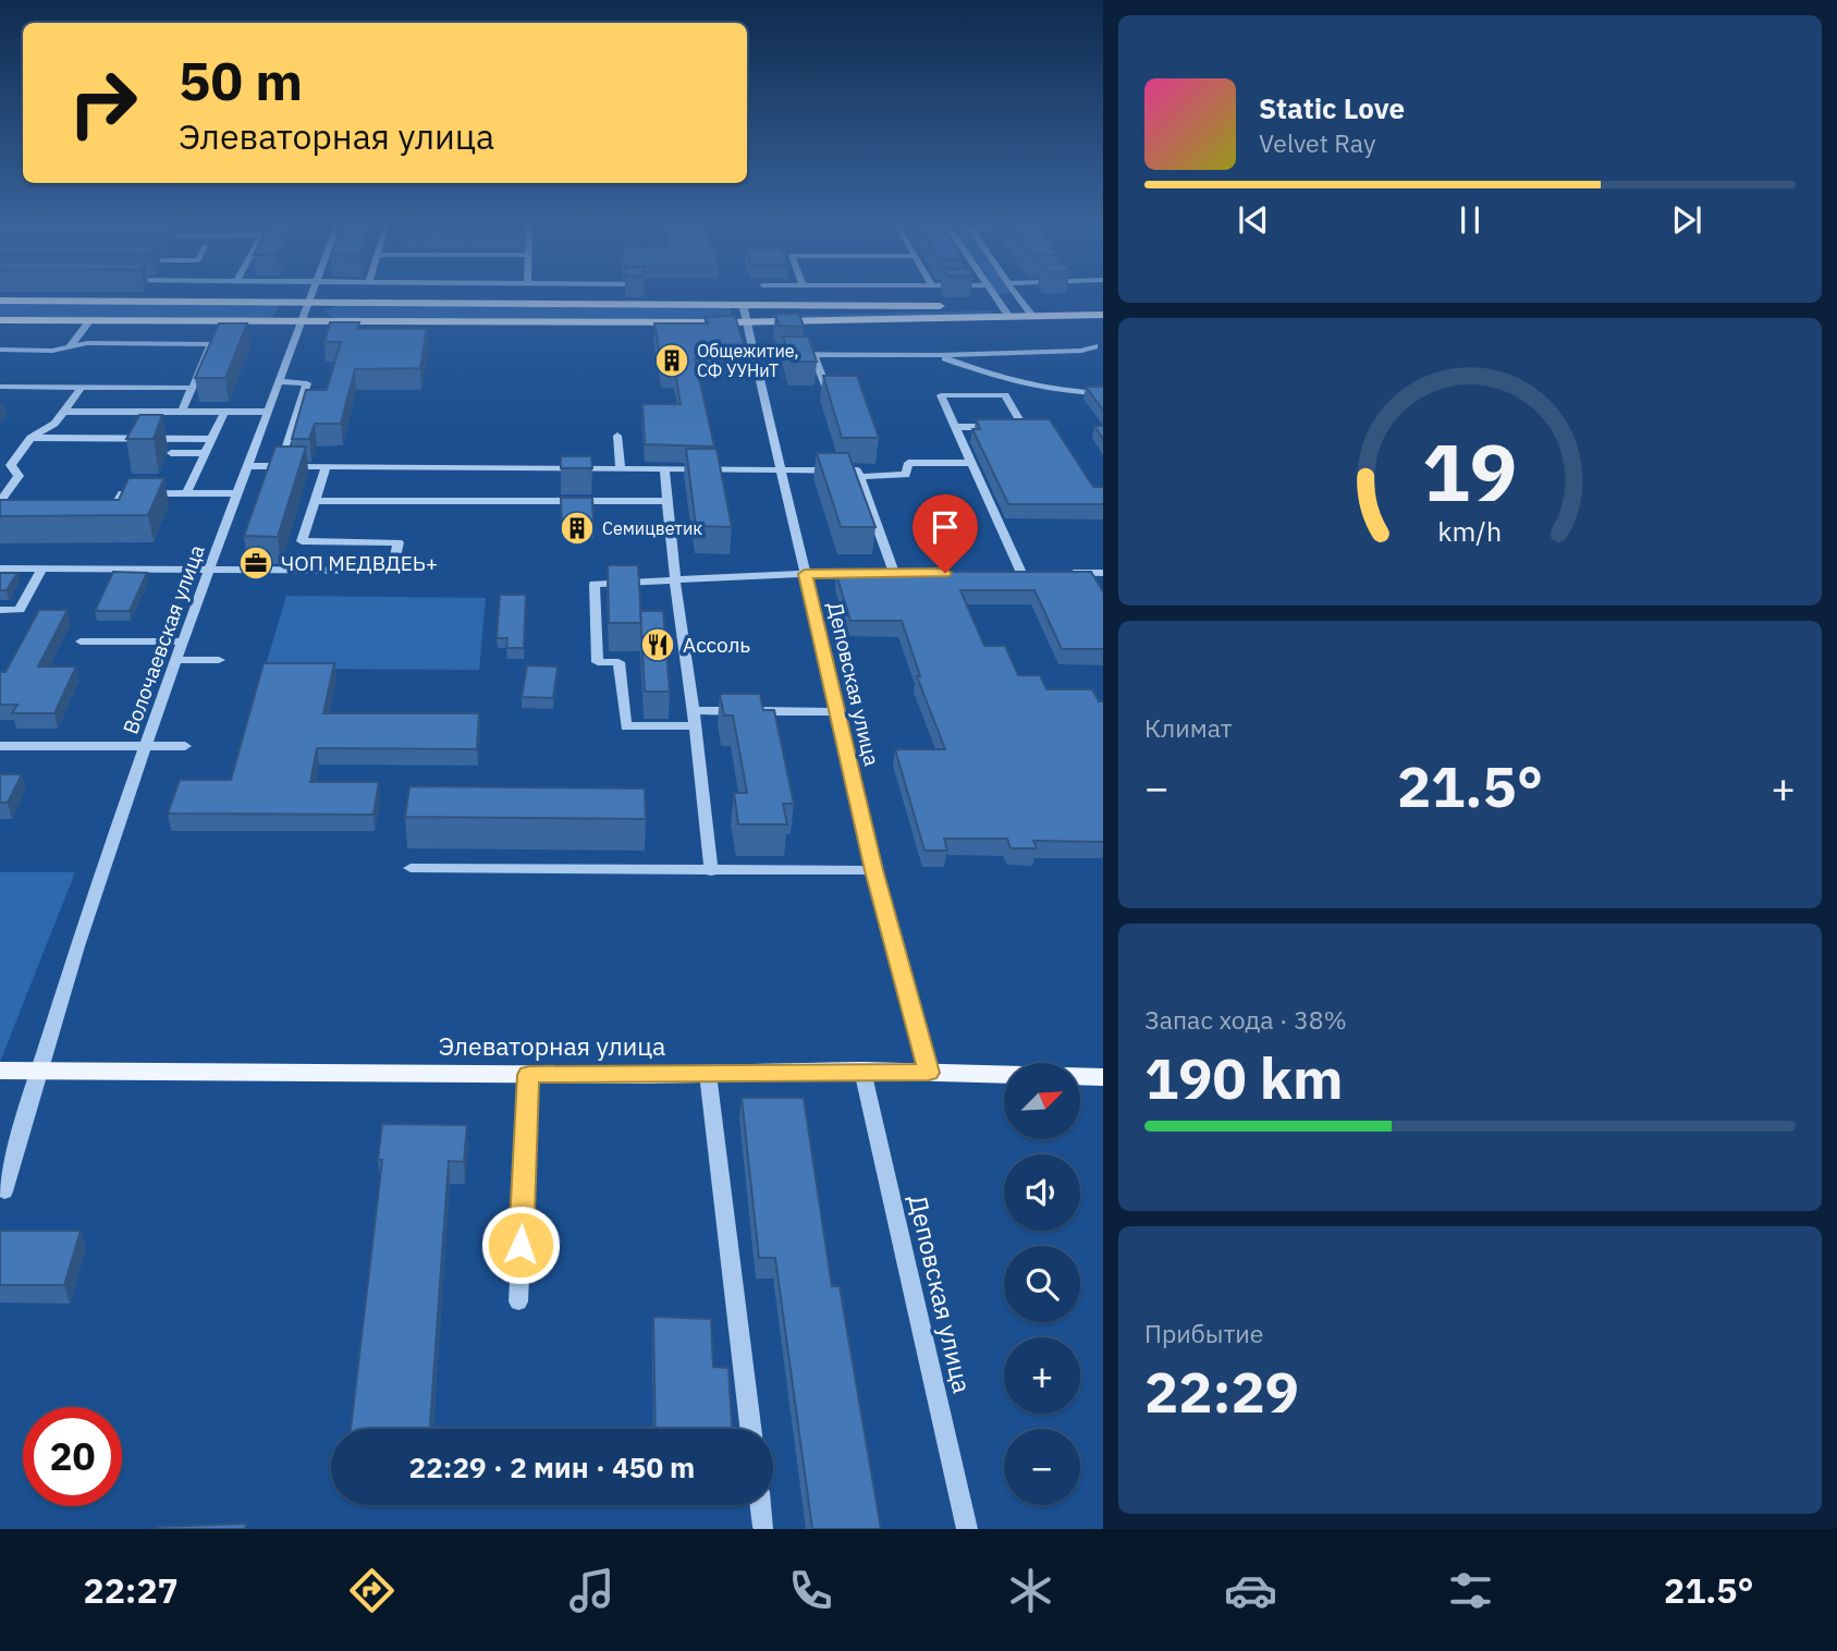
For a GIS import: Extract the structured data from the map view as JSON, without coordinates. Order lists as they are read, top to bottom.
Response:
{
  "streets": {
    "main road": ["Элеваторная улица"],
    "street": ["Волочаевская улица", "Деповская улица"]
  },
  "crossings": [
    ["Волочаевская улица", "Элеваторная улица"],
    ["Деповская улица", "Элеваторная улица"]
  ],
  "places": {
    "building": ["Общежитие, СФ УУНиТ", "Семицветик"],
    "office": ["ЧОП МЕДВДЕЬ+"],
    "restaurant": ["Ассоль"]
  },
  "north": "top right",
  "page": {
    "turn": ["50 m", "Элеваторная улица"],
    "song": ["Static Love", "Velvet Ray"],
    "tile": [
      "Климат",
      ["Запас хода · 38%", "190 km"],
      ["Прибытие", "22:29"]
    ],
    "heat": ["−", "21.5°", "+"],
    "map_buttons": ["+", "−"],
    "limit": "20",
    "trip": "22:29 · 2 мин · 450 m",
    "tabs": ["22:27", "21.5°"],
    "gauge": ["19", "km/h"]
  }
}
